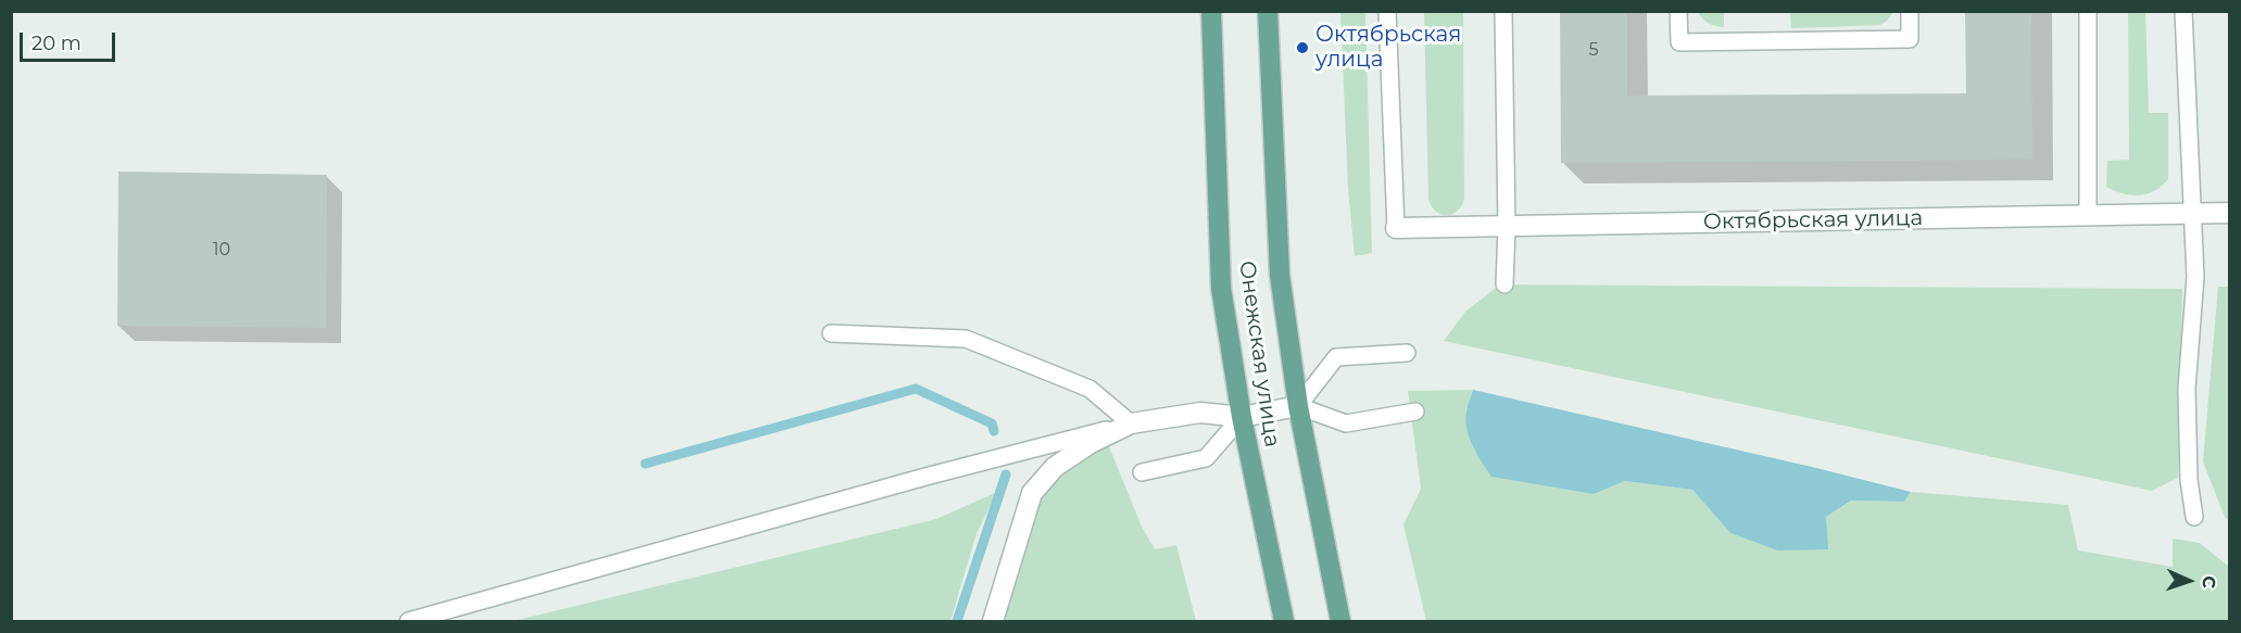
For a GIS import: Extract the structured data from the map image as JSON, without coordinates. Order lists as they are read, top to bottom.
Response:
{
  "streets": {
    "main road": ["Онежская улица"],
    "street": ["Октябрьская улица"]
  },
  "places": ["Октябрьская улица"],
  "house_numbers": ["5", "10"],
  "scale_bar": "20 m",
  "north": "right"
}
